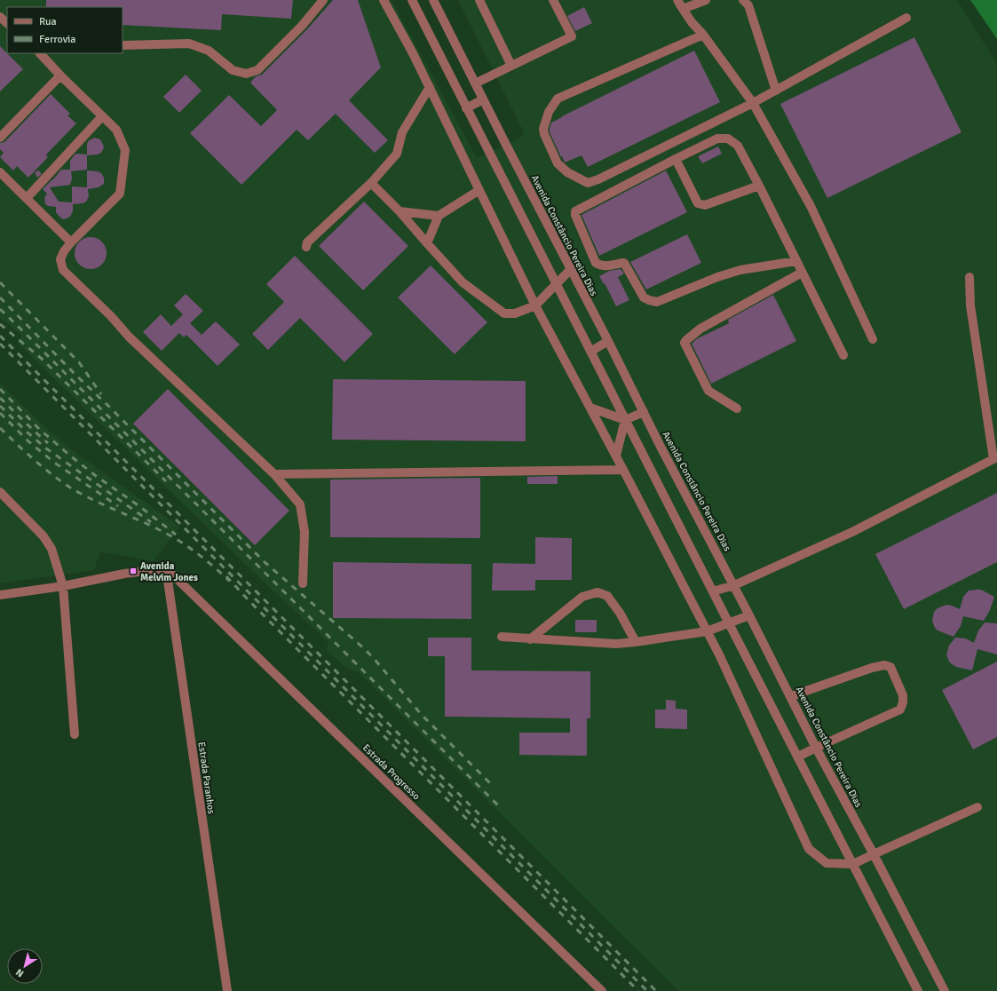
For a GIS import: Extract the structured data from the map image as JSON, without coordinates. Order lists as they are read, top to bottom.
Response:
{
  "streets": {
    "street": ["Avenida Constâncio Pereira Dias", "Estrada Progresso", "Estrada Paranhos"]
  },
  "crossings": [
    ["Estrada Progresso", "Estrada Paranhos"]
  ],
  "places": {
    "transit": ["Avenida Melvim Jones"]
  },
  "legend": ["Rua", "Ferrovia"],
  "north": "bottom left"
}
